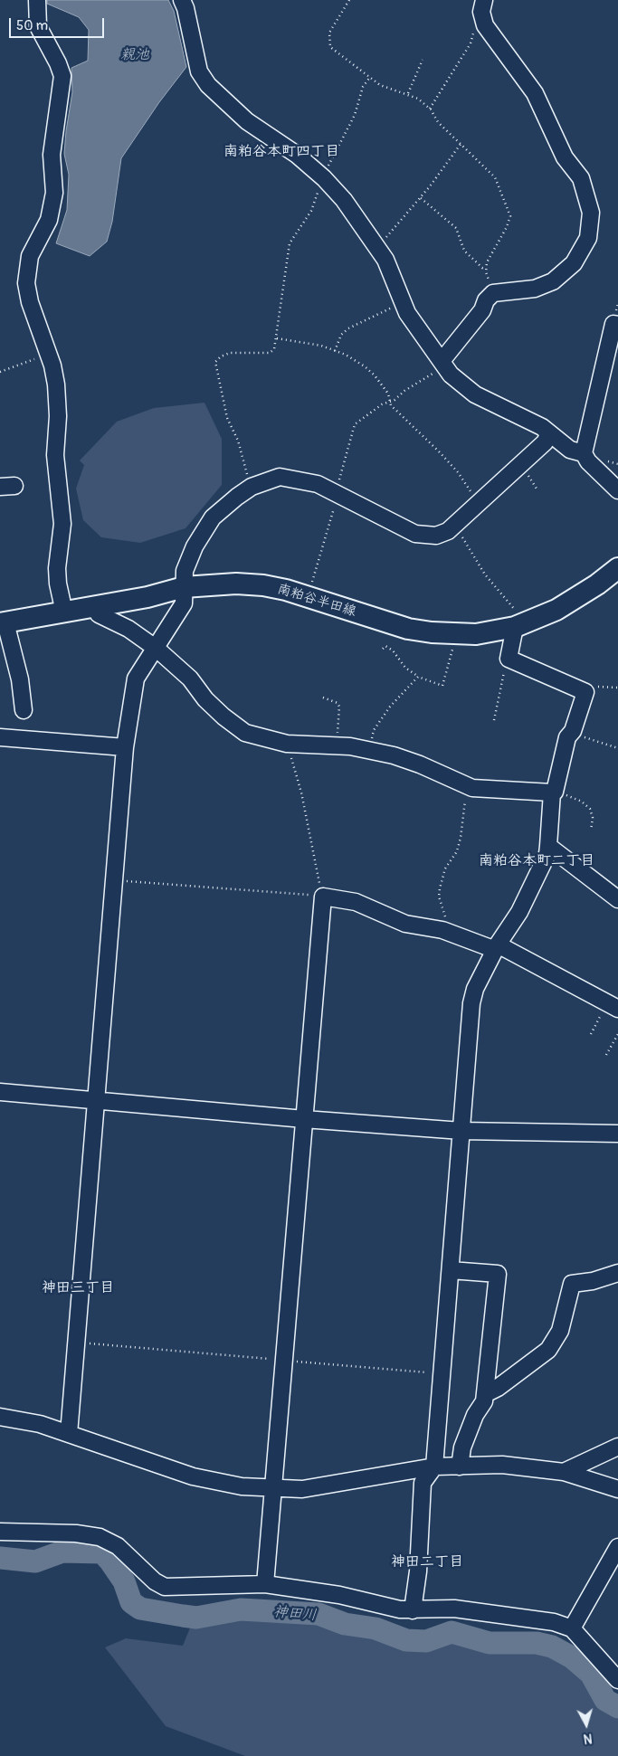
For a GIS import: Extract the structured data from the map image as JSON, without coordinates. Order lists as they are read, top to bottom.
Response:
{
  "streets": {
    "main road": ["南粕谷半田線"]
  },
  "districts": [
    "南粕谷本町四丁目",
    "南粕谷本町二丁目",
    "神田三丁目",
    "神田二丁目"
  ],
  "water": ["親池", "神田川"],
  "scale_bar": "50 m",
  "north": "bottom"
}
